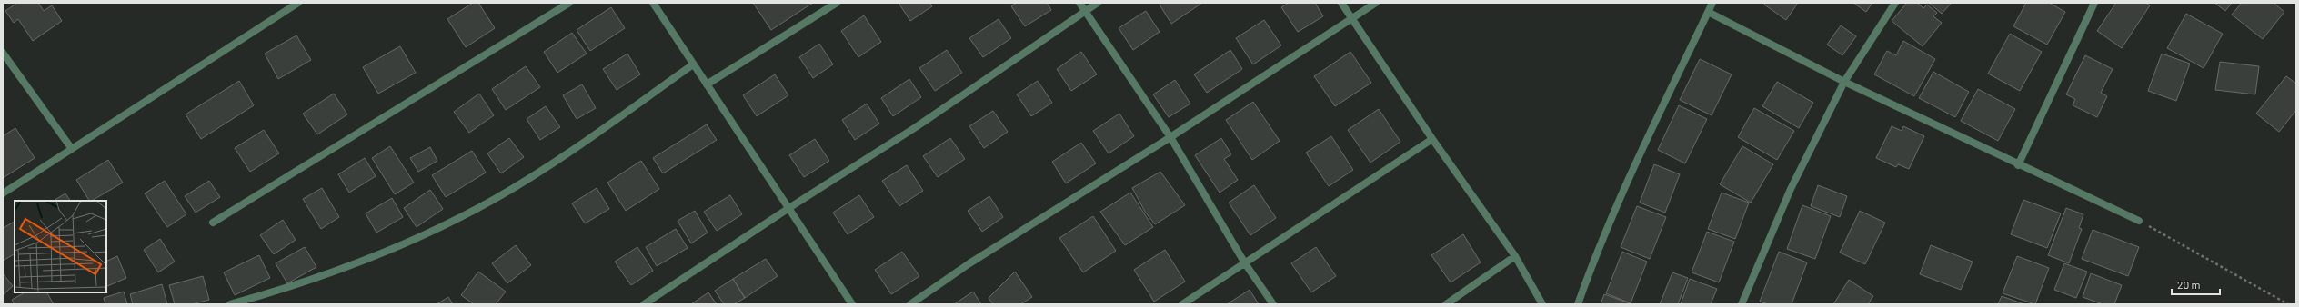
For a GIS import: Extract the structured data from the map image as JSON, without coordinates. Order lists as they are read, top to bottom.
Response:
{
  "scale_bar": "20 m"
}
